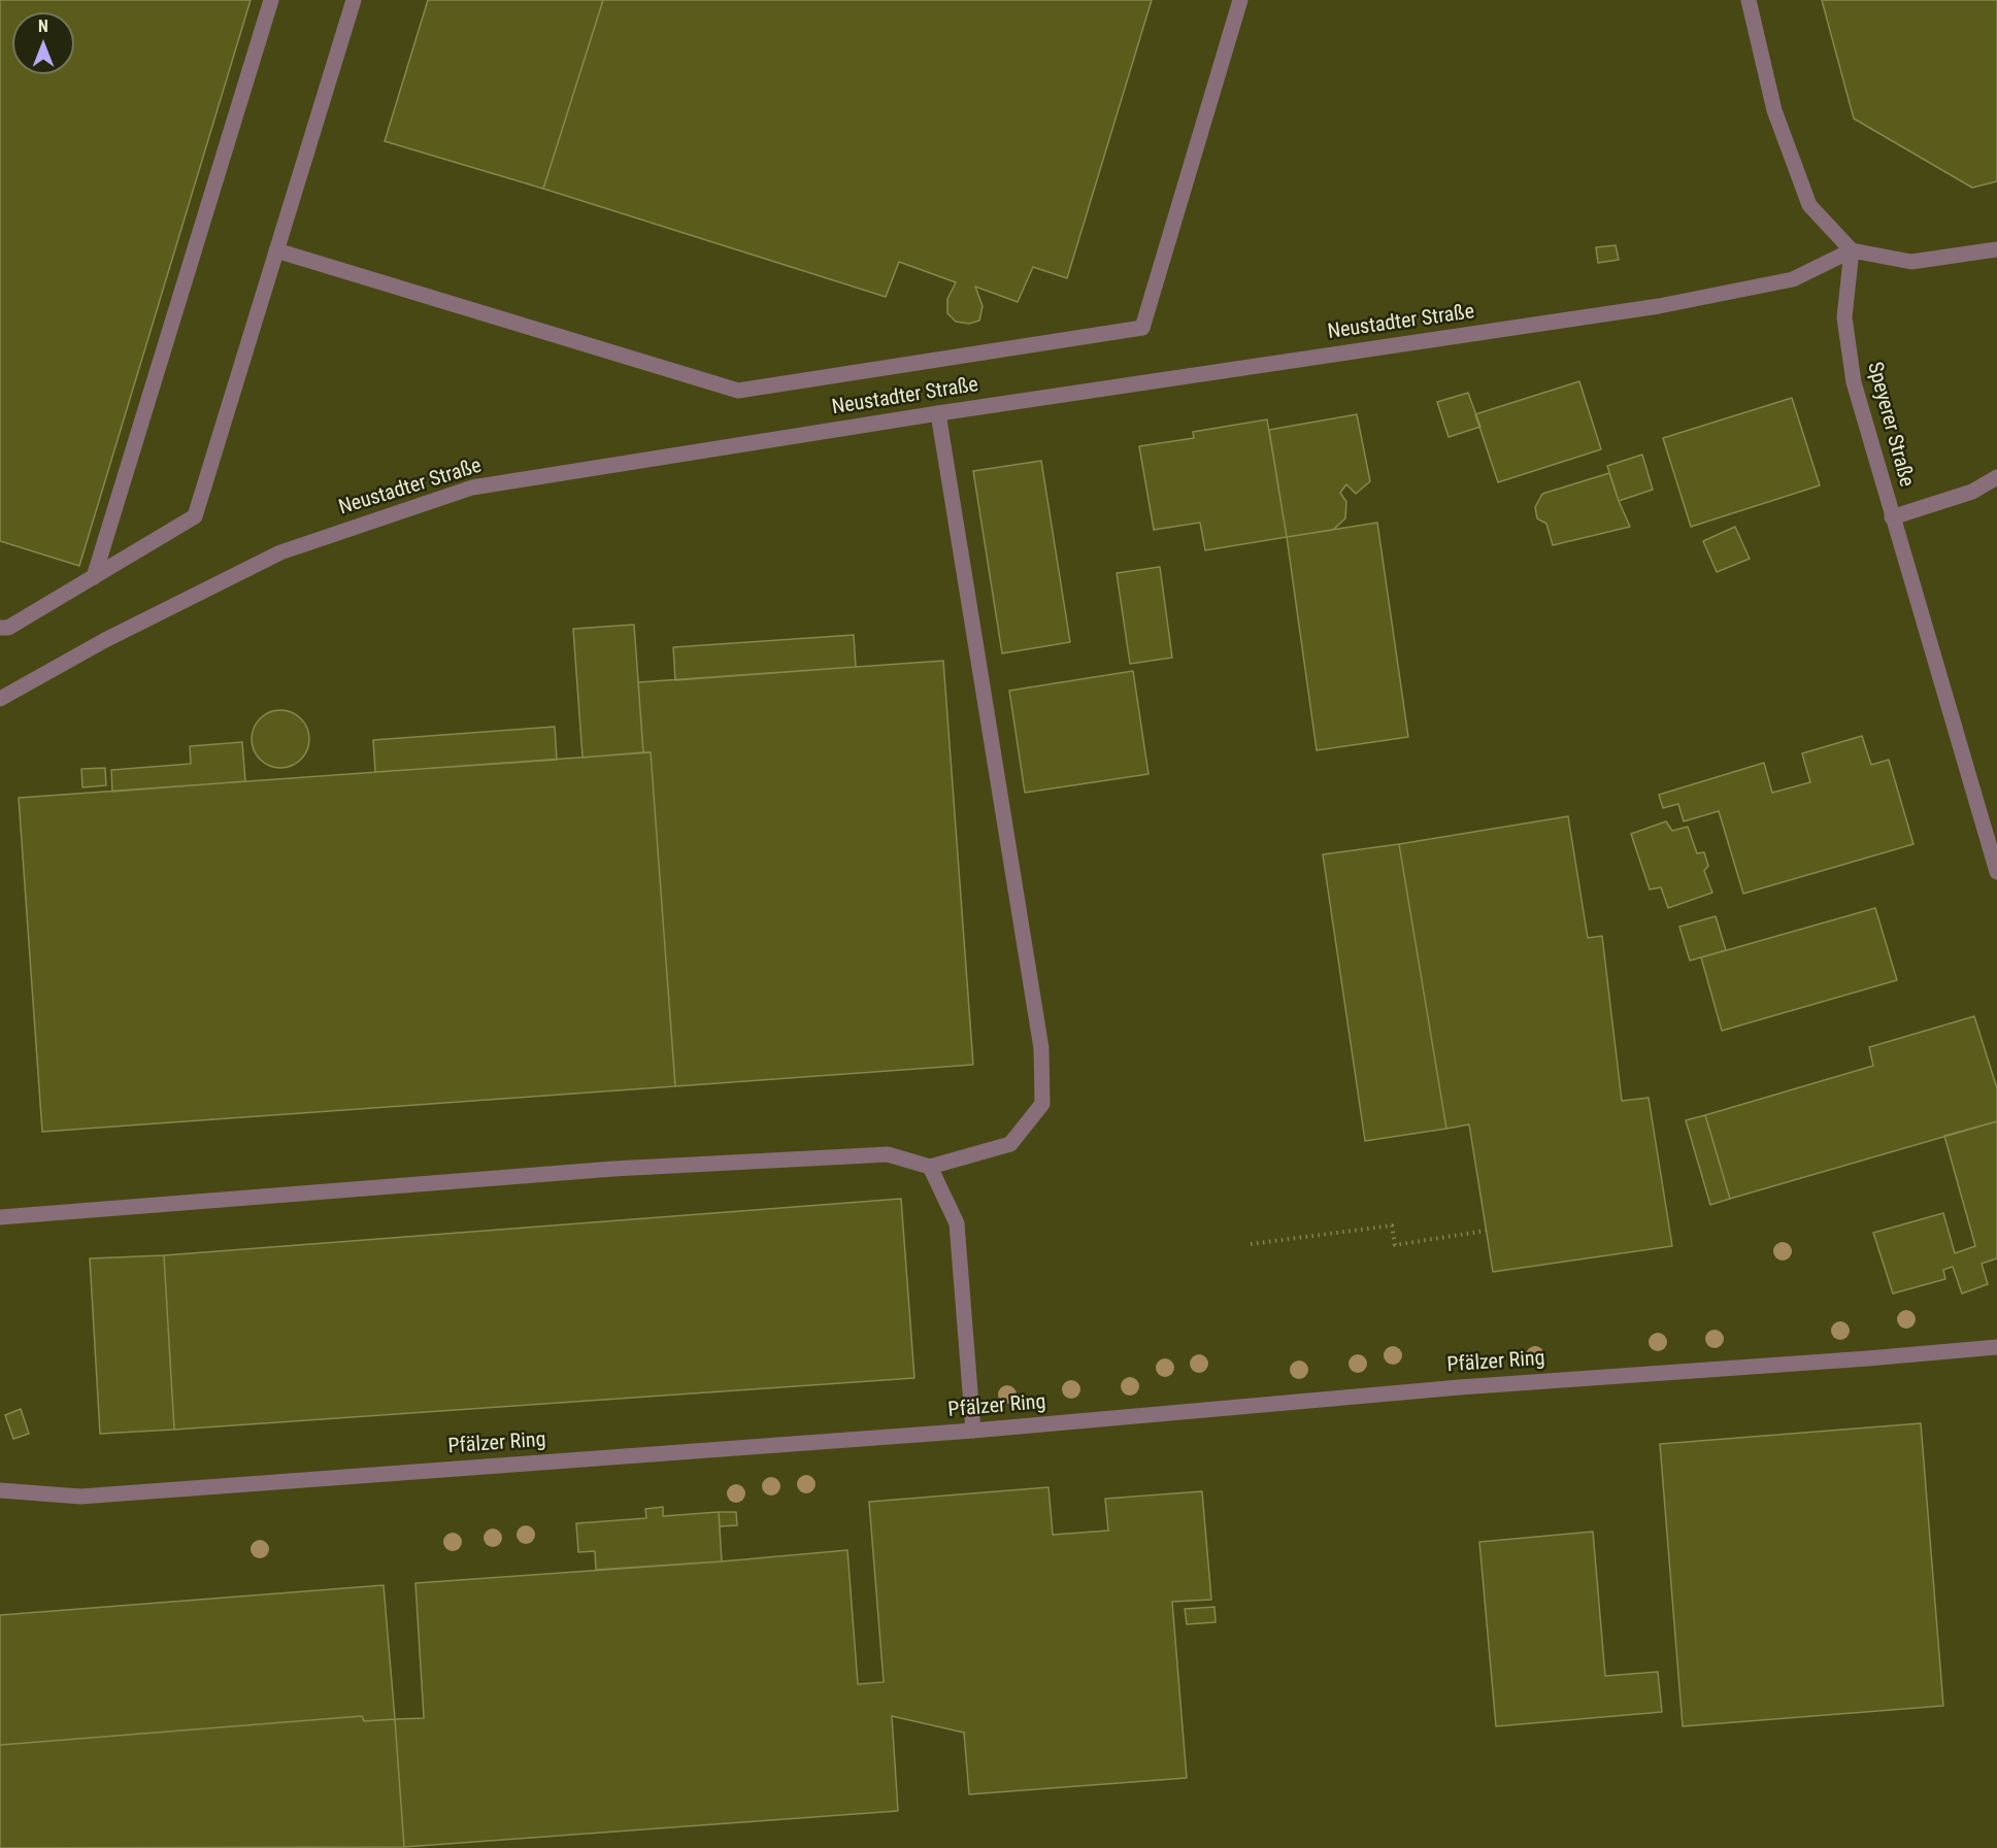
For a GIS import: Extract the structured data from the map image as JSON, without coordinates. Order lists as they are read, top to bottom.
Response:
{
  "streets": {
    "street": ["Neustadter Straße", "Speyerer Straße", "Pfälzer Ring"]
  },
  "crossings": [
    ["Neustadter Straße", "Speyerer Straße"]
  ],
  "north": "top"
}
